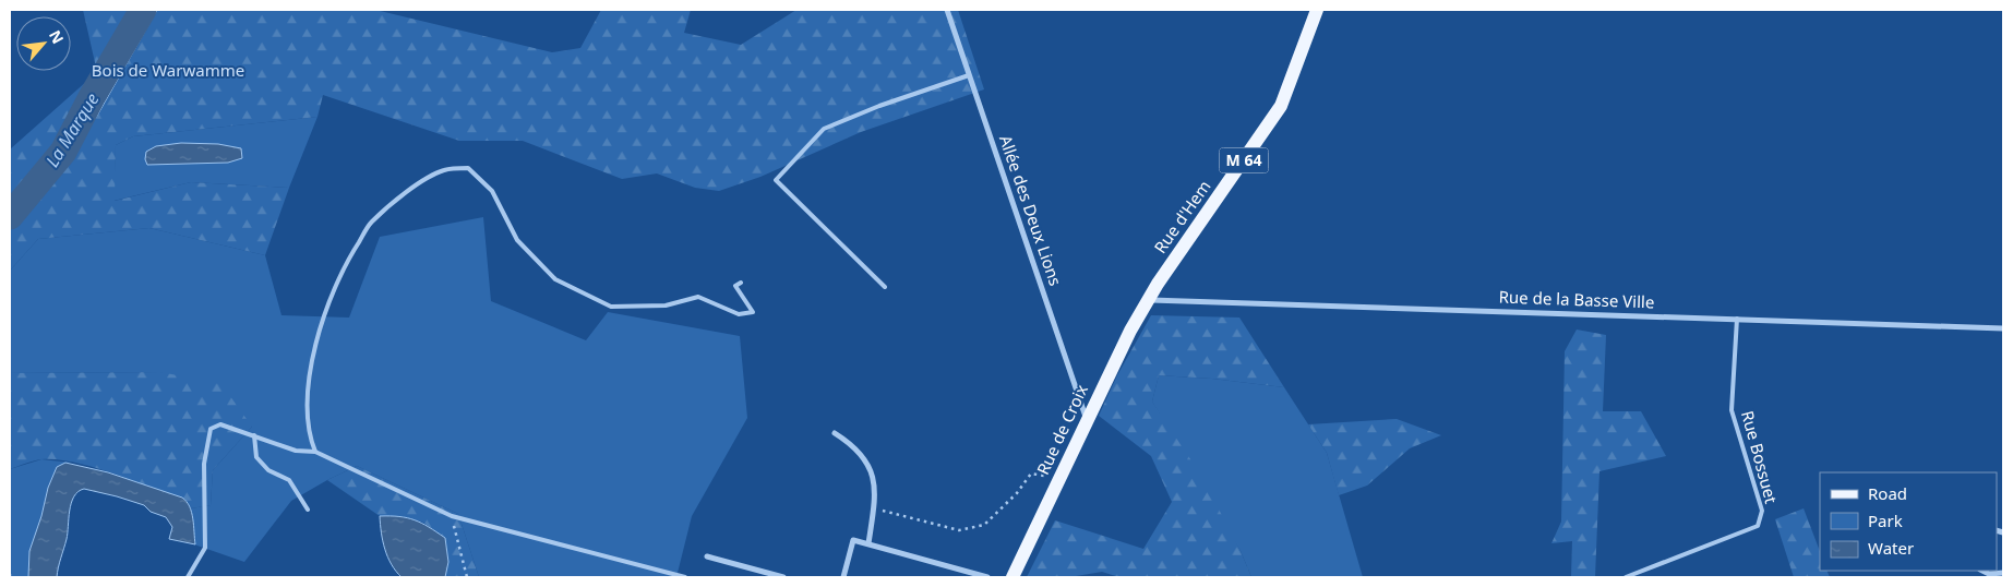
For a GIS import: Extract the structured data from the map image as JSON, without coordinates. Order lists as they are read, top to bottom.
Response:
{
  "streets": {
    "main road": ["M 64", "Rue d'Hem", "Rue de Croix"],
    "street": ["Allée des Deux Lions", "Rue de la Basse Ville"],
    "lane": ["Rue Bossuet"]
  },
  "crossings": [
    ["Allée des Deux Lions", "Rue de Croix"],
    ["Rue d'Hem", "Rue de la Basse Ville"],
    ["Rue d'Hem", "Rue de Croix"],
    ["Rue de la Basse Ville", "Rue de Croix"],
    ["Rue de la Basse Ville", "Rue Bossuet"]
  ],
  "water": ["La Marque"],
  "parks": ["Bois de Warwamme"],
  "legend": ["Road", "Park", "Water"],
  "north": "top right"
}
